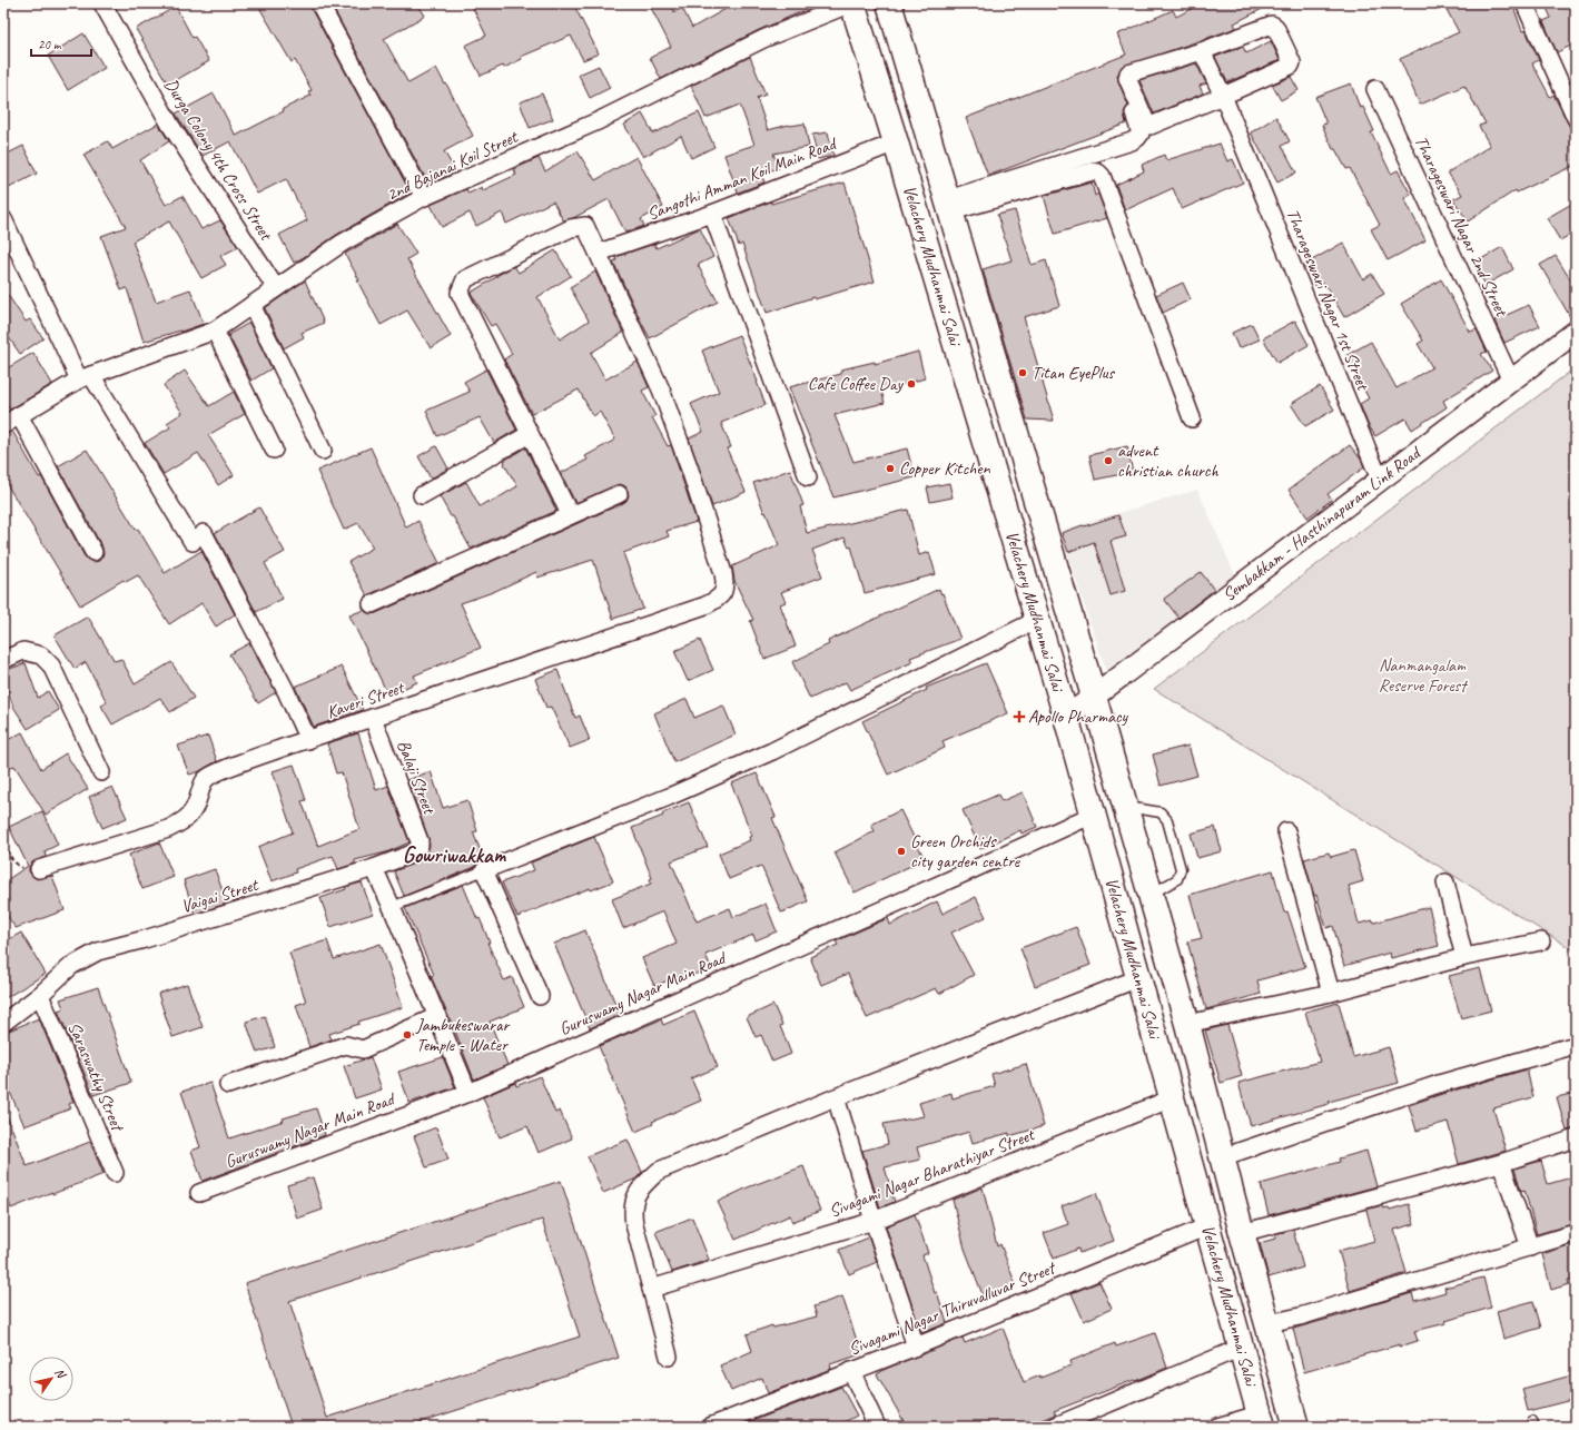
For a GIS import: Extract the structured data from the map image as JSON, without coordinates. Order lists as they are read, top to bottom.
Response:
{
  "streets": {
    "main road": ["Velachery Mudhanmai Salai"],
    "street": [
      "Durga Colony 4th Cross Street",
      "2nd Bajanai Koil Street",
      "Sangothi Amman Koil Main Road",
      "Tharageswari Nagar 2nd Street",
      "Tharageswari Nagar 1st Street",
      "Sembakkam - Hasthinapuram Link Road",
      "Kaveri Street",
      "Balaji Street",
      "Vaigai Street",
      "Guruswamy Nagar Main Road",
      "Saraswathy Street",
      "Sivagami Nagar Bharathiyar Street",
      "Sivagami Nagar Thiruvalluvar Street"
    ]
  },
  "crossings": [
    ["Durga Colony 4th Cross Street", "2nd Bajanai Koil Street"],
    ["2nd Bajanai Koil Street", "Velachery Mudhanmai Salai"],
    ["Sangothi Amman Koil Main Road", "Velachery Mudhanmai Salai"],
    ["Sangothi Amman Koil Main Road", "Kaveri Street"],
    ["Tharageswari Nagar 2nd Street", "Sembakkam - Hasthinapuram Link Road"],
    ["Velachery Mudhanmai Salai", "Sembakkam - Hasthinapuram Link Road"],
    ["Velachery Mudhanmai Salai", "Guruswamy Nagar Main Road"],
    ["Velachery Mudhanmai Salai", "Sivagami Nagar Bharathiyar Street"],
    ["Velachery Mudhanmai Salai", "Sivagami Nagar Thiruvalluvar Street"],
    ["Tharageswari Nagar 1st Street", "Sembakkam - Hasthinapuram Link Road"],
    ["Kaveri Street", "Balaji Street"],
    ["Balaji Street", "Vaigai Street"],
    ["Vaigai Street", "Saraswathy Street"]
  ],
  "districts": ["Gowriwakkam"],
  "parks": ["Nanmangalam Reserve Forest"],
  "places": {
    "other": [
      "Titan EyePlus",
      "Cafe Coffee Day",
      "advent christian church",
      "Copper Kitchen",
      "Green Orchids city garden centre",
      "Jambukeswarar Temple - Water"
    ],
    "health": ["Apollo Pharmacy"]
  },
  "scale_bar": "20 m",
  "north": "top right"
}
